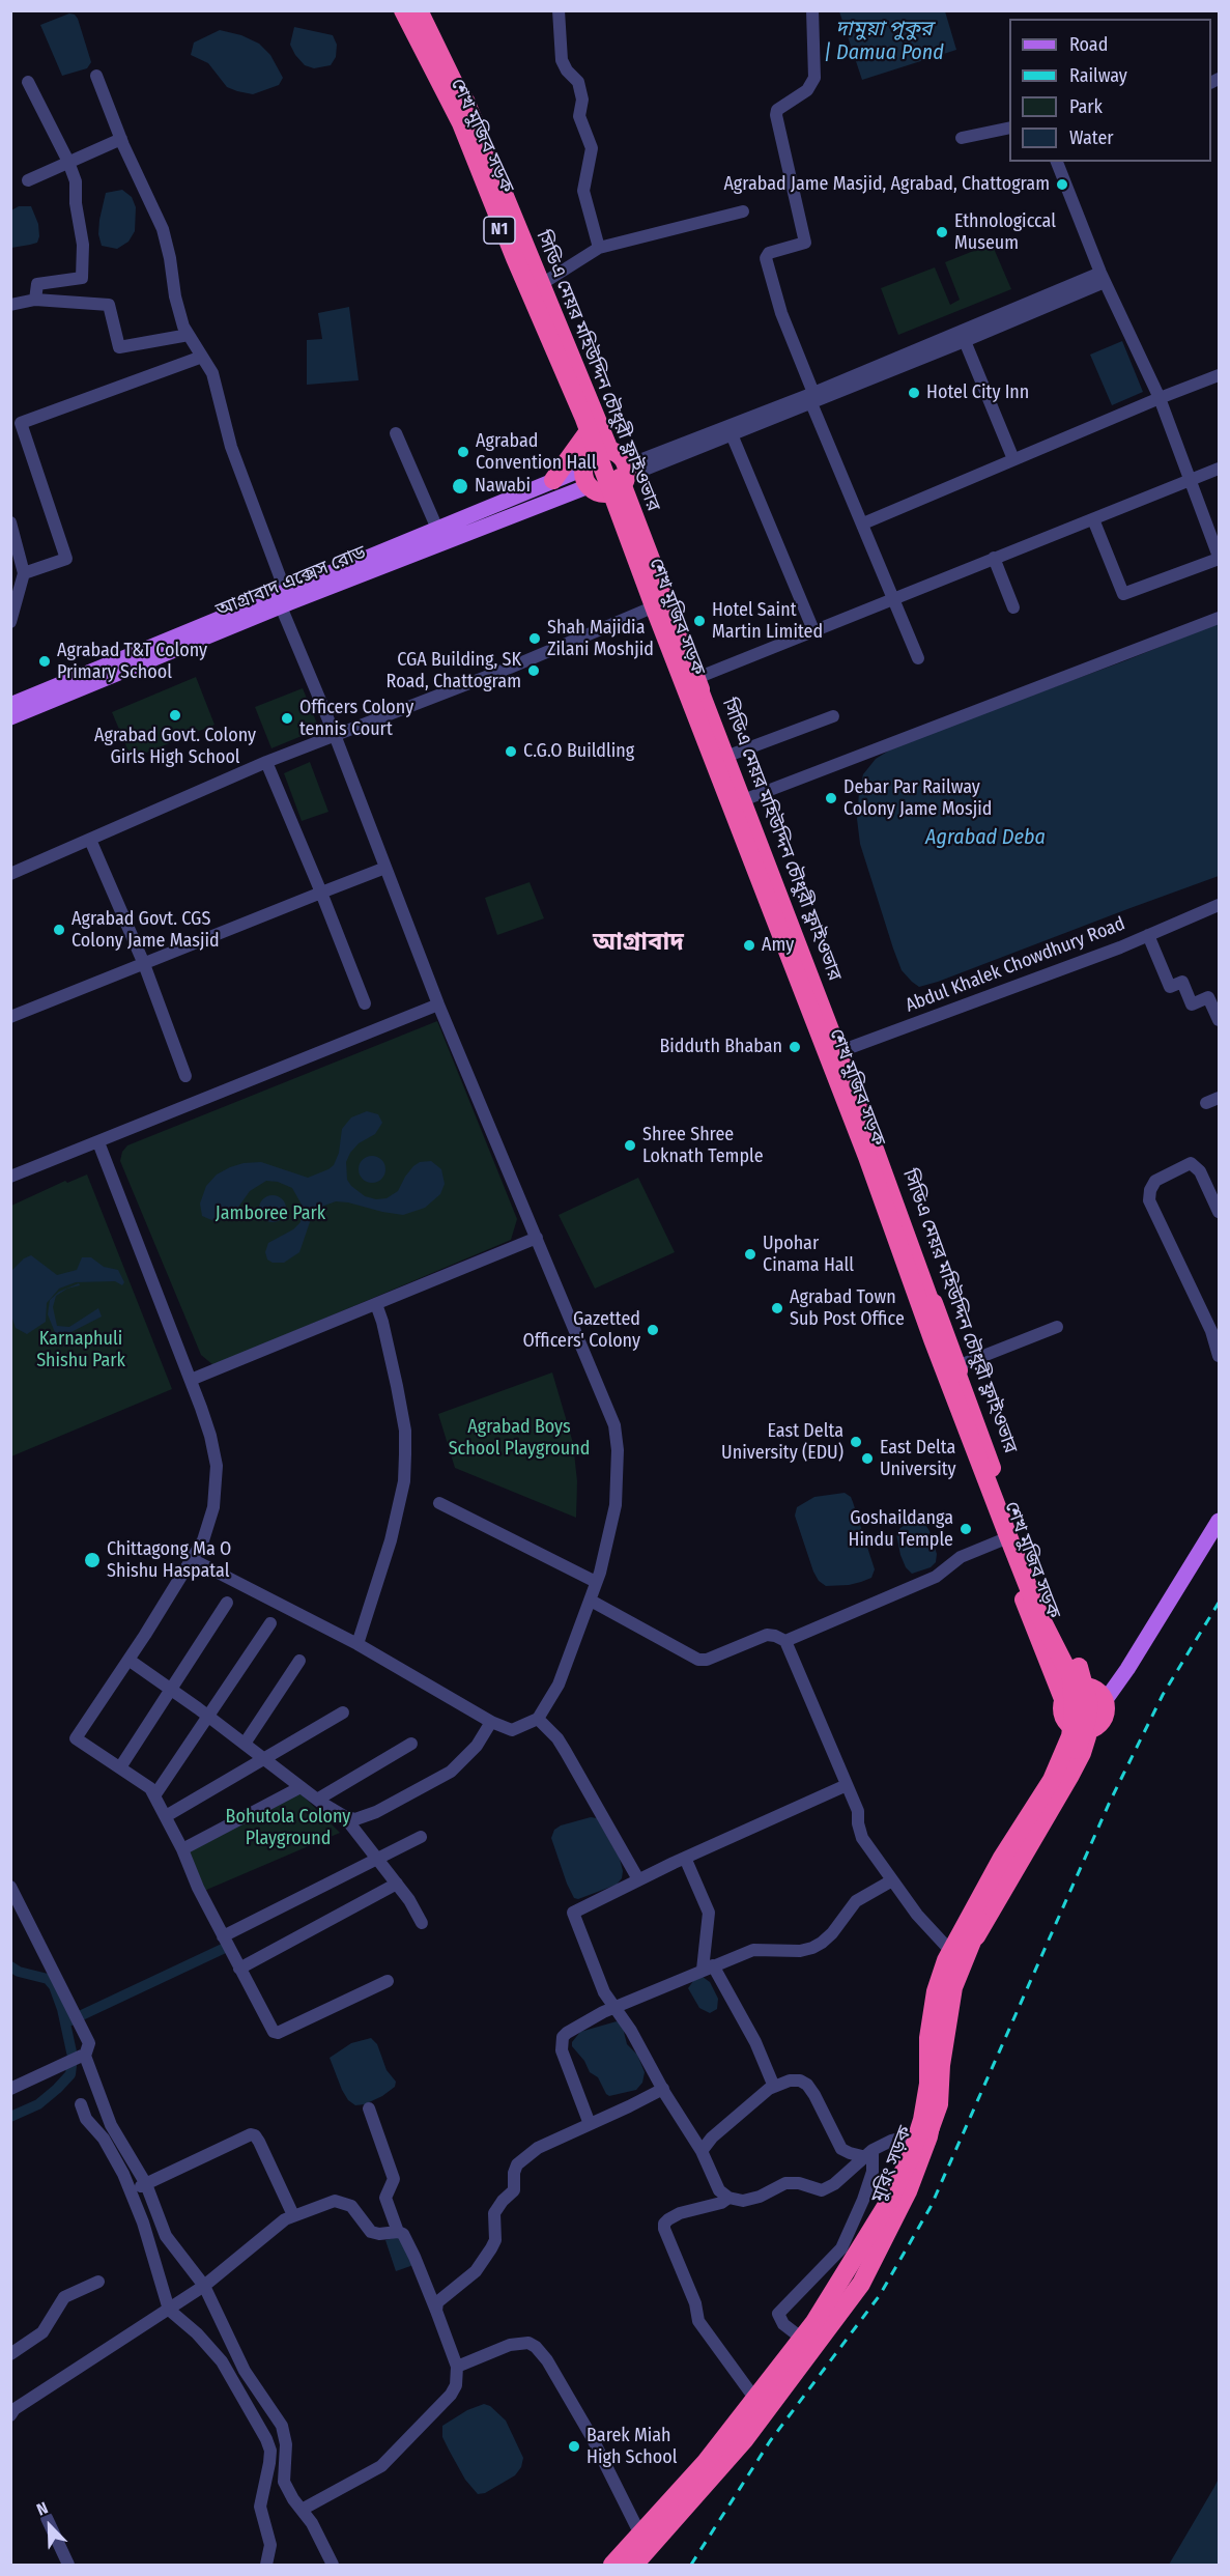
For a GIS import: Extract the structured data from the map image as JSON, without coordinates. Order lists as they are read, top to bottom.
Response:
{
  "streets": {
    "highway": [
      "শেখ মুজিব সড়ক",
      "N1",
      "সিডিএ মেয়র মহিউদ্দিন চৌধুরী ফ্লাইওভার",
      "মুরিং সড়ক"
    ],
    "main road": ["আগ্রাবাদ এক্সেস রোড"],
    "street": ["Abdul Khalek Chowdhury Road"]
  },
  "crossings": [
    ["শেখ মুজিব সড়ক", "সিডিএ মেয়র মহিউদ্দিন চৌধুরী ফ্লাইওভার"],
    ["শেখ মুজিব সড়ক", "আগ্রাবাদ এক্সেস রোড"],
    ["শেখ মুজিব সড়ক", "Abdul Khalek Chowdhury Road"],
    ["শেখ মুজিব সড়ক", "মুরিং সড়ক"]
  ],
  "districts": ["আগ্রাবাদ"],
  "water": ["দামুয়া পুকুর | Damua Pond", "Agrabad Deba"],
  "parks": [
    "Jamboree Park",
    "Karnaphuli Shishu Park",
    "Agrabad Boys School Playground",
    "Bohutola Colony Playground"
  ],
  "places": [
    "Agrabad Jame Masjid, Agrabad, Chattogram",
    "Ethnologiccal Museum",
    "Hotel City Inn",
    "Agrabad Convention Hall",
    "Nawabi",
    "Hotel Saint Martin Limited",
    "Shah Majidia Zilani Moshjid",
    "Agrabad T&T Colony Primary School",
    "CGA Building, SK Road, Chattogram",
    "Agrabad Govt. Colony Girls High School",
    "Officers Colony tennis Court",
    "C.G.O Buildling",
    "Debar Par Railway Colony Jame Mosjid",
    "Agrabad Govt. CGS Colony Jame Masjid",
    "Amy",
    "Bidduth Bhaban",
    "Shree Shree Loknath Temple",
    "Upohar Cinama Hall",
    "Agrabad Town Sub Post Office",
    "Gazetted Officers' Colony",
    "East Delta University (EDU)",
    "East Delta University",
    "Goshaildanga Hindu Temple",
    "Chittagong Ma O Shishu Haspatal",
    "Barek Miah High School"
  ],
  "legend": [
    "Road",
    "Railway",
    "Park",
    "Water"
  ],
  "north": "top left"
}
